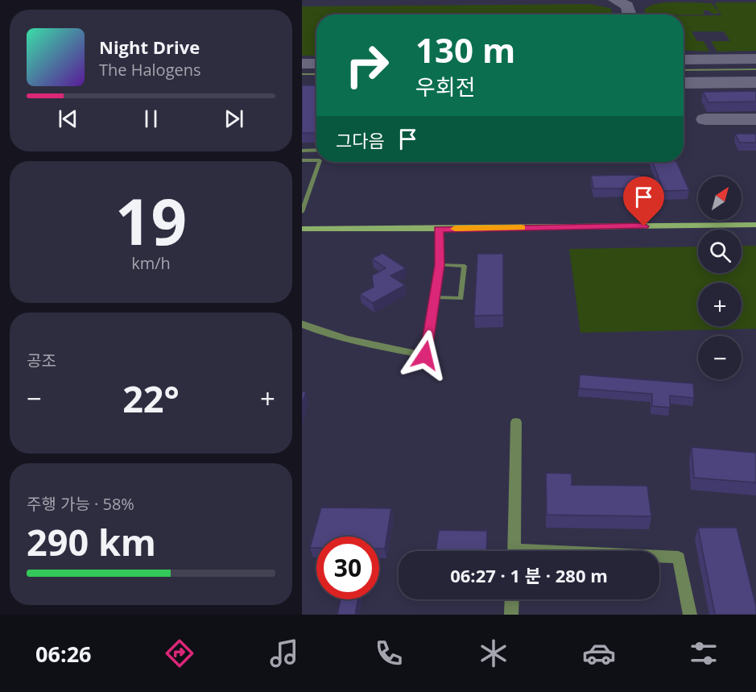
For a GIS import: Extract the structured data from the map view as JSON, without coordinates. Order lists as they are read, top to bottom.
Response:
{
  "north": "top right",
  "page": {
    "turn": ["130 m", "우회전"],
    "song": ["Night Drive", "The Halogens"],
    "then": "그다음",
    "tile": [
      ["19", "km/h"],
      "공조",
      ["주행 가능 · 58%", "290 km"]
    ],
    "map_buttons": ["+", "−"],
    "heat": ["−", "22°", "+"],
    "limit": "30",
    "trip": "06:27 · 1 분 · 280 m",
    "tabs": "06:26"
  }
}
